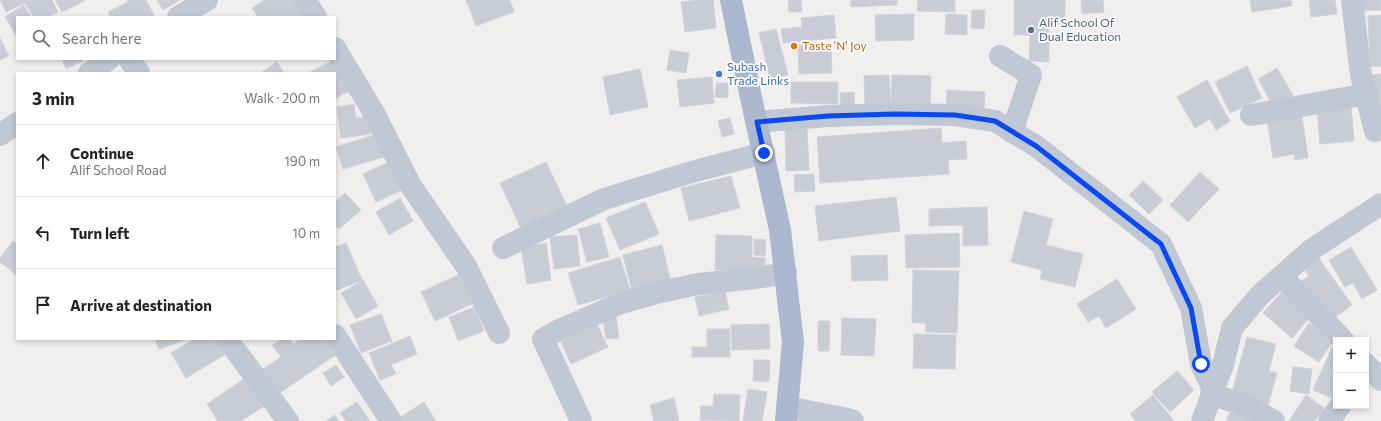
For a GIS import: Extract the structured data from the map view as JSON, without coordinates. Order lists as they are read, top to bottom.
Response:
{
  "places": ["Alif School Of Dual Education", "Taste 'N' Joy", "Subash Trade Links"],
  "page": {
    "search": "Search here",
    "heading": ["3 min", "Walk · 200 m"],
    "list": [
      ["Continue", "Alif School Road", "190 m"],
      ["Turn left", "10 m"],
      "Arrive at destination"
    ],
    "map_buttons": ["+", "−"]
  }
}
